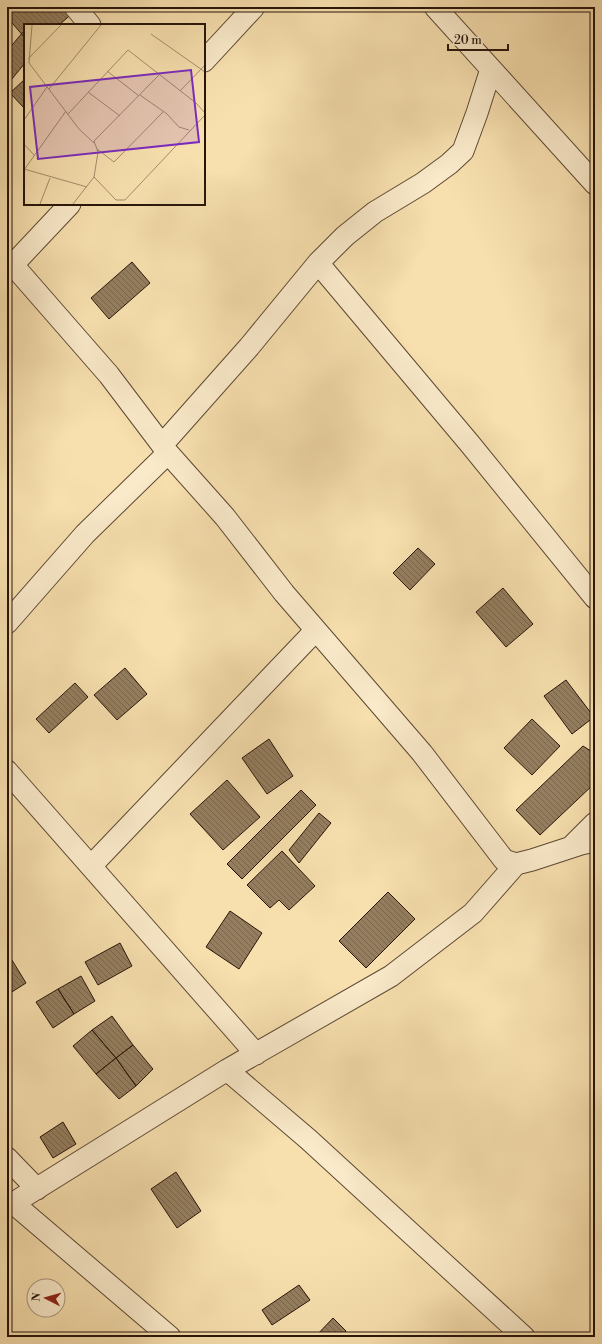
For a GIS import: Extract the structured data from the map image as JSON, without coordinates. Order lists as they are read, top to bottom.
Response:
{
  "scale_bar": "20 m",
  "north": "left"
}
